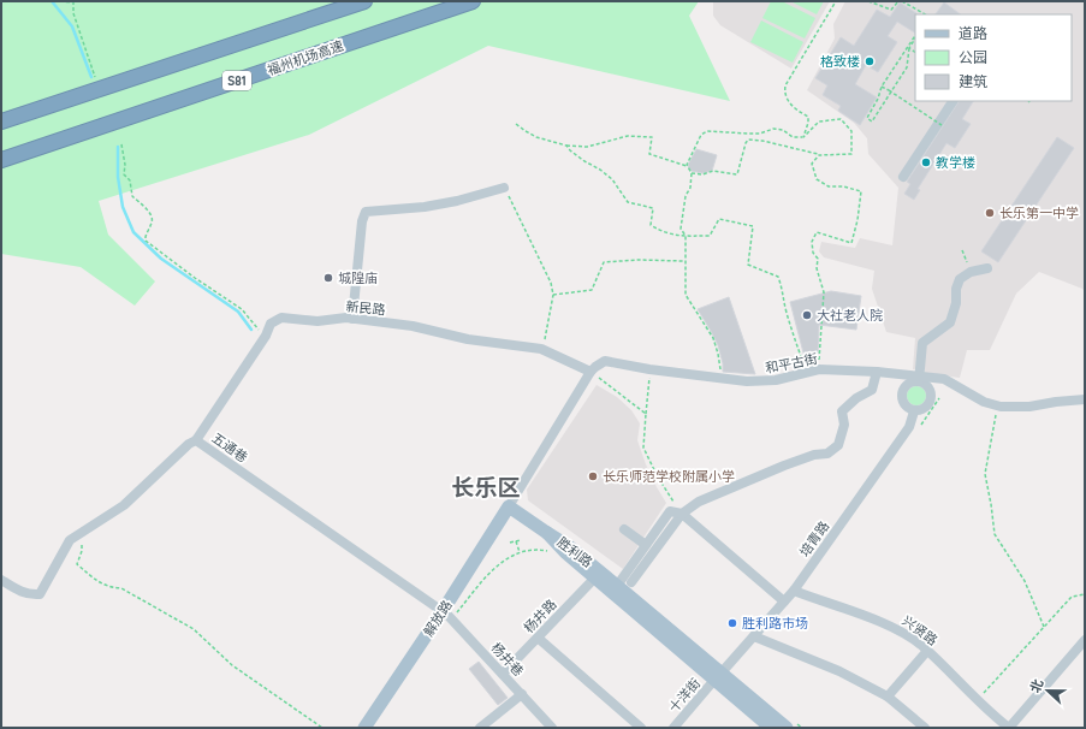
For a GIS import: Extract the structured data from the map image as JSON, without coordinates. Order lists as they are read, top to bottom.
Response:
{
  "streets": {
    "highway": ["福州机场高速", "S81"],
    "main road": ["胜利路", "解放路"],
    "street": [
      "新民路",
      "和平古街",
      "五通巷",
      "培青路",
      "杨井路",
      "兴贤路",
      "杨井巷",
      "十洋街"
    ]
  },
  "crossings": [
    ["新民路", "和平古街"],
    ["新民路", "五通巷"],
    ["和平古街", "培青路"],
    ["五通巷", "解放路"],
    ["五通巷", "杨井巷"],
    ["培青路", "胜利路"],
    ["培青路", "兴贤路"],
    ["培青路", "十洋街"],
    ["胜利路", "杨井路"],
    ["胜利路", "十洋街"],
    ["杨井路", "杨井巷"],
    ["解放路", "杨井巷"]
  ],
  "districts": ["长乐区"],
  "places": [
    "格致楼",
    "教学楼",
    "长乐第一中学",
    "城隍庙",
    "大社老人院",
    "长乐师范学校附属小学",
    "胜利路市场"
  ],
  "legend": ["道路", "公园", "建筑"],
  "north": "left"
}
